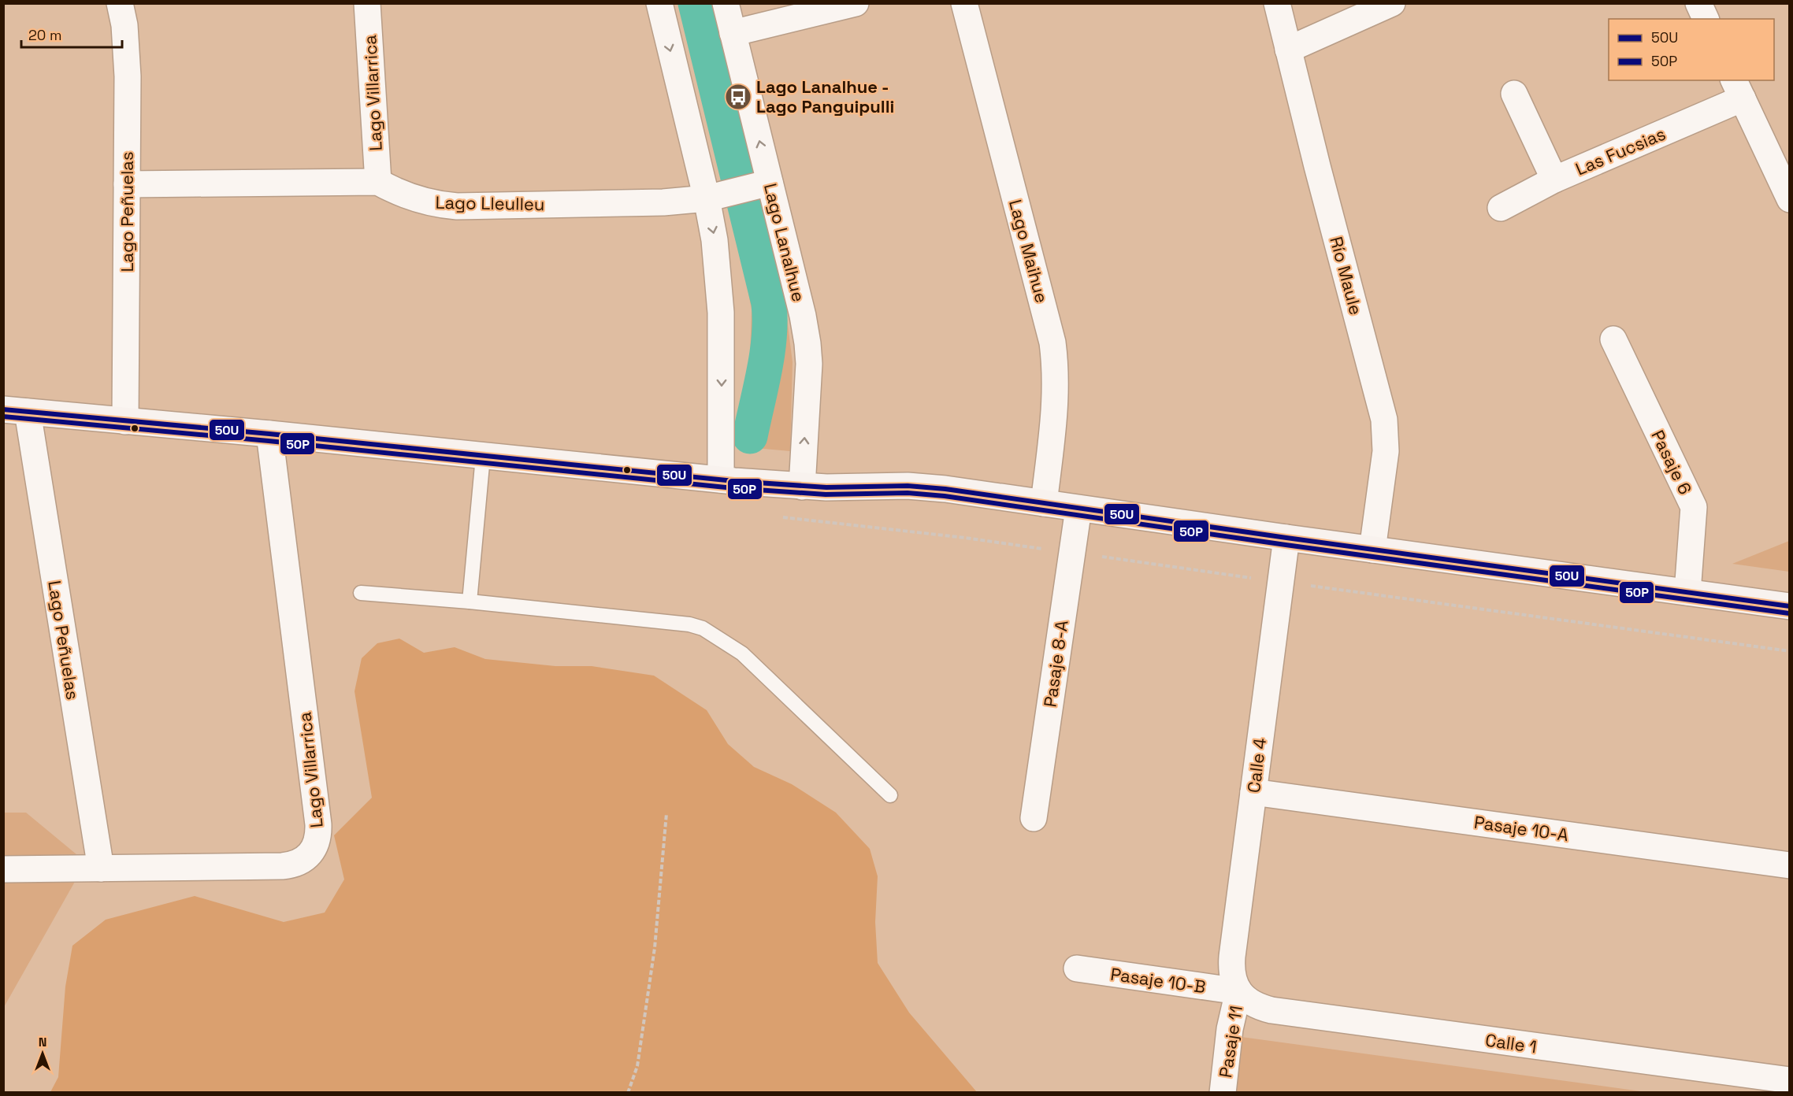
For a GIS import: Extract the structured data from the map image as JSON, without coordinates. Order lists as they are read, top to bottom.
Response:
{
  "streets": {
    "street": [
      "Lago Villarrica",
      "Las Fucsias",
      "Lago Lleulleu",
      "Lago Peñuelas",
      "Lago Lanalhue",
      "Lago Maihue",
      "Río Maule",
      "Pasaje 6",
      "Pasaje 8-A",
      "Calle 4",
      "Pasaje 10-A",
      "Pasaje 10-B",
      "Pasaje 11",
      "Calle 1"
    ]
  },
  "crossings": [
    ["Lago Villarrica", "Lago Lleulleu"],
    ["Lago Villarrica", "Lago Peñuelas"],
    ["Lago Lleulleu", "Lago Peñuelas"],
    ["Lago Lleulleu", "Lago Lanalhue"],
    ["Calle 4", "Pasaje 10-A"],
    ["Calle 4", "Pasaje 10-B"],
    ["Calle 4", "Pasaje 11"],
    ["Calle 4", "Calle 1"],
    ["Pasaje 10-B", "Pasaje 11"],
    ["Pasaje 10-B", "Calle 1"],
    ["Pasaje 11", "Calle 1"]
  ],
  "places": {
    "bus stop": ["Lago Lanalhue - Lago Panguipulli"]
  },
  "lines": ["transit line 50U", "transit line 50P"],
  "legend": ["50U", "50P"],
  "scale_bar": "20 m",
  "north": "top"
}
